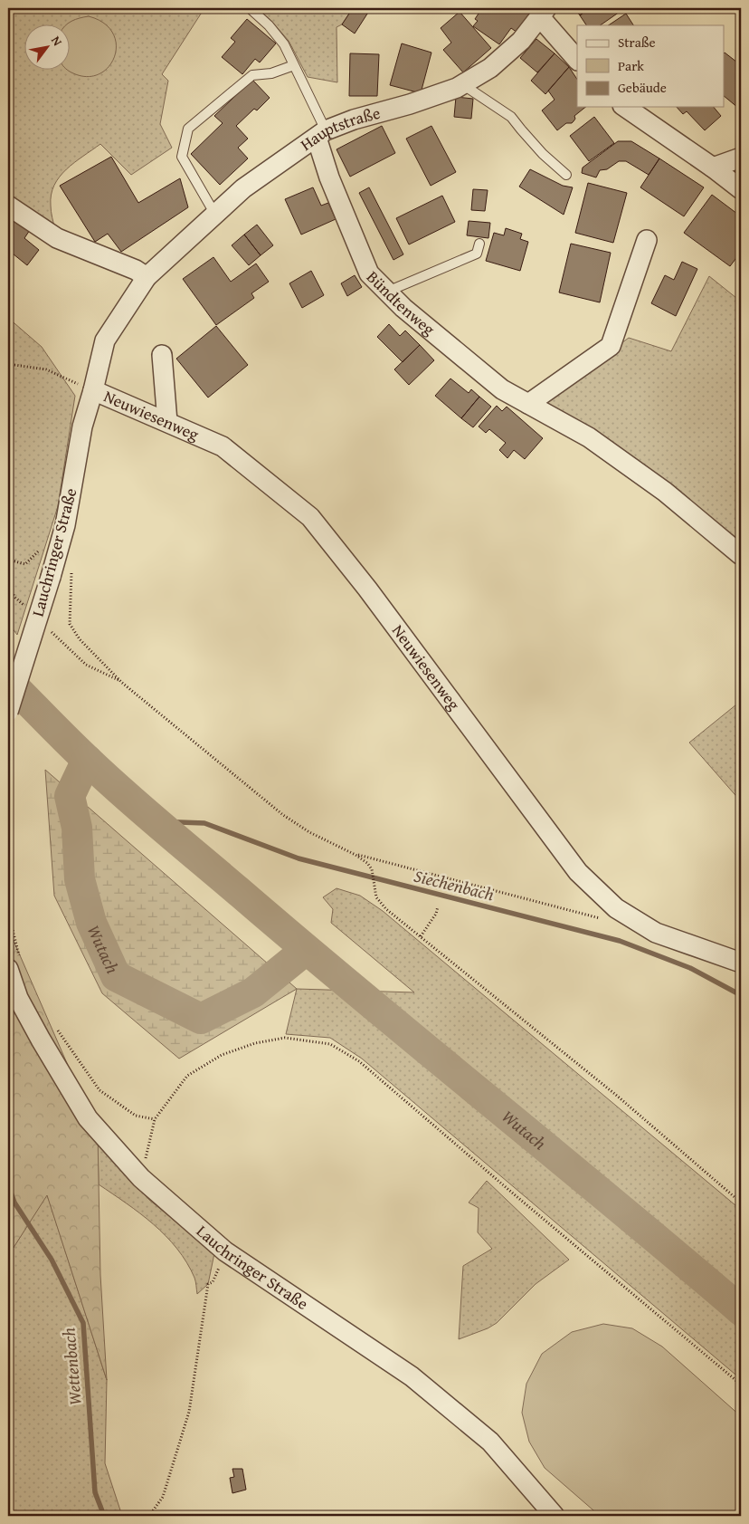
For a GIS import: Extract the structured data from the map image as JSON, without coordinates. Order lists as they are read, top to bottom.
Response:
{
  "streets": {
    "street": [
      "Hauptstraße",
      "Bündtenweg",
      "Neuwiesenweg",
      "Lauchringer Straße"
    ]
  },
  "crossings": [
    ["Hauptstraße", "Bündtenweg"],
    ["Hauptstraße", "Neuwiesenweg"],
    ["Hauptstraße", "Lauchringer Straße"],
    ["Neuwiesenweg", "Lauchringer Straße"]
  ],
  "water": ["Siechenbach", "Wutach", "Wettenbach"],
  "legend": ["Straße", "Park", "Gebäude"],
  "north": "top right"
}
